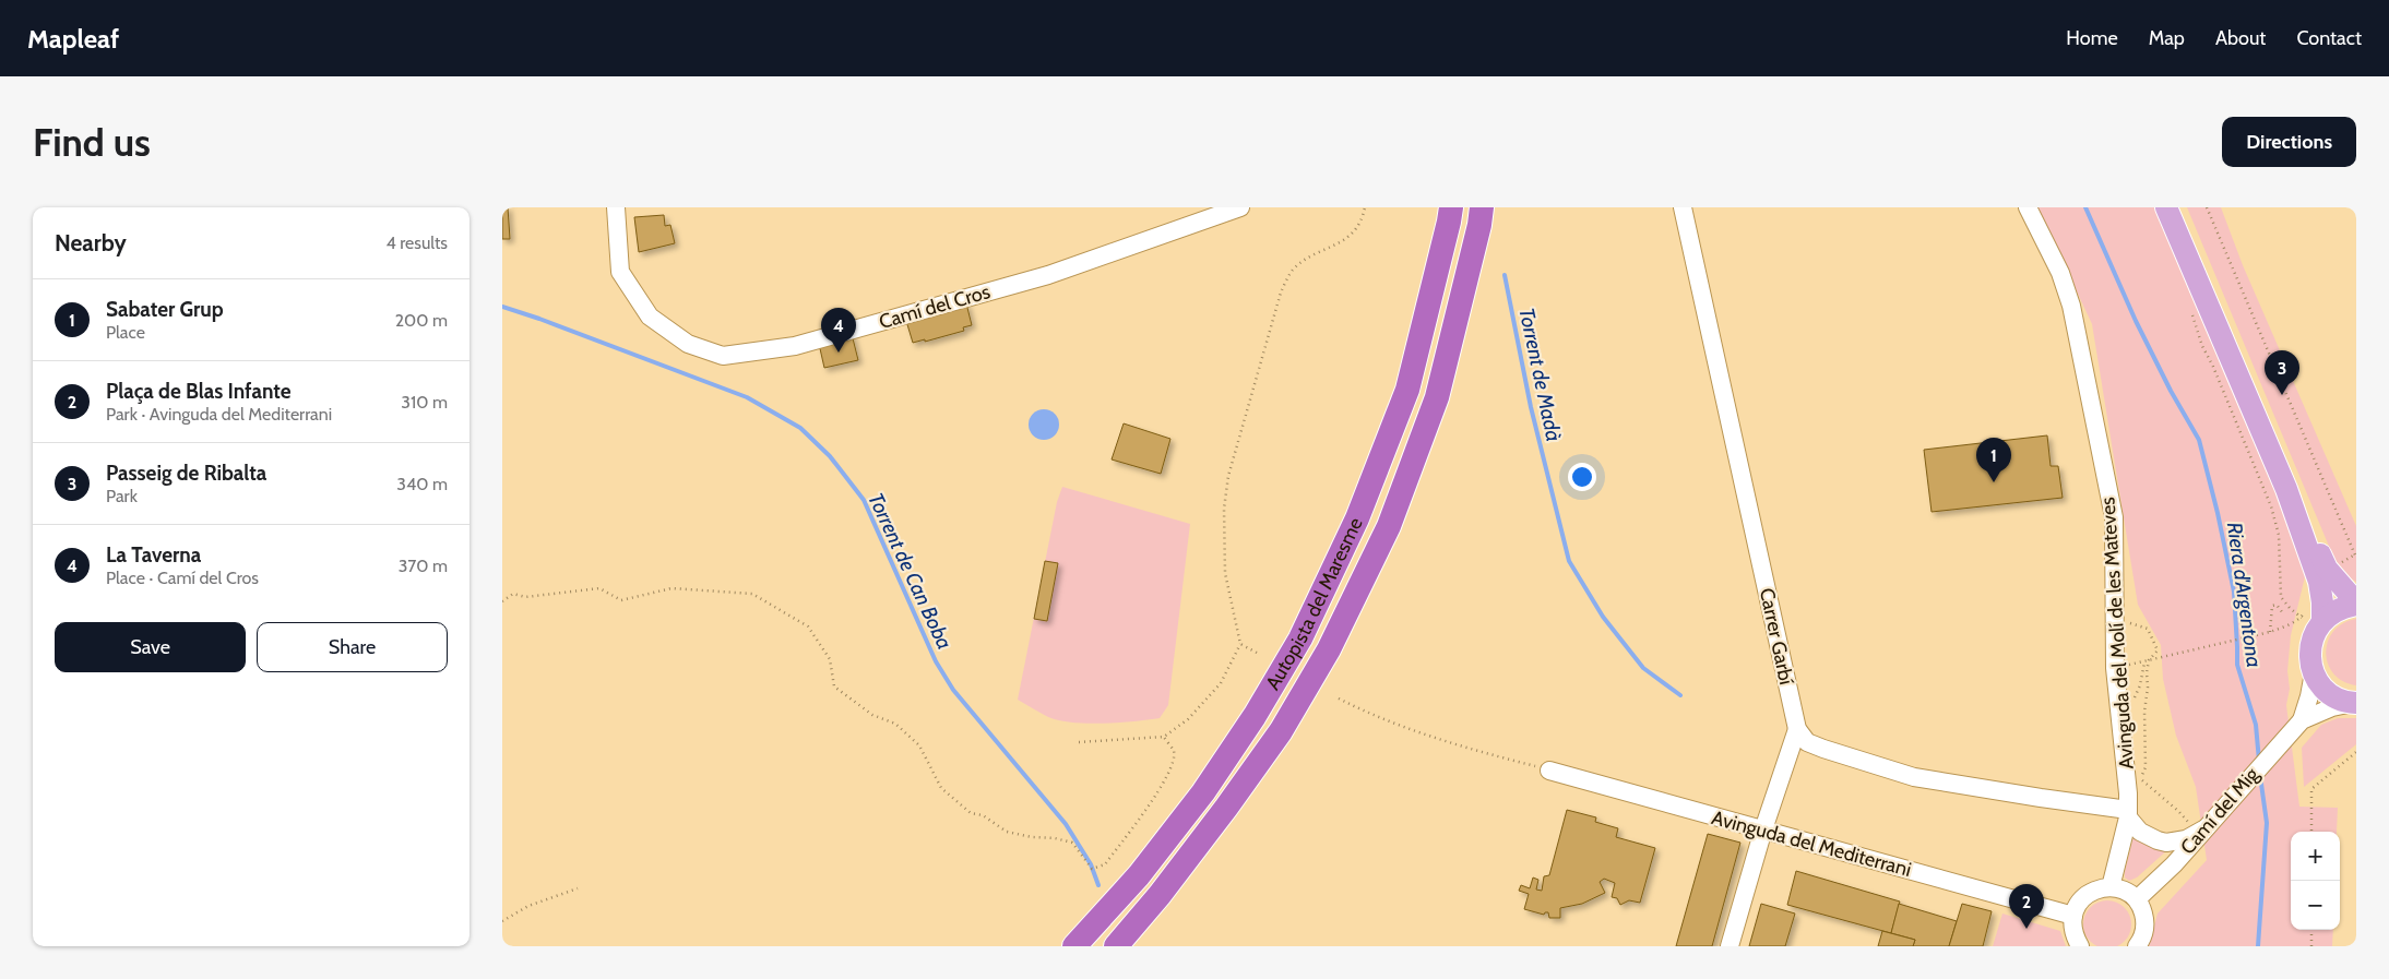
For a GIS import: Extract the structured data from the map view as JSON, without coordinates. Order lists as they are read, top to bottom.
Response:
{
  "streets": {
    "highway": ["Autopista del Maresme"],
    "street": [
      "Camí del Cros",
      "Avinguda del Molí de les Mateves",
      "Carrer Garbí",
      "Camí del Mig",
      "Avinguda del Mediterrani"
    ]
  },
  "water": ["Torrent de Madà", "Torrent de Can Boba", "Riera d'Argentona"],
  "page": {
    "header": "Mapleaf",
    "nav": [
      "Home",
      "Map",
      "About",
      "Contact"
    ],
    "buttons": [
      "Directions",
      ["Save", "Share"]
    ],
    "title": "Find us",
    "heading": ["Nearby", "4 results"],
    "list": [
      {
        "mark": "1",
        "name": "Sabater Grup",
        "note": "Place",
        "value": "200 m"
      },
      {
        "mark": "2",
        "name": "Plaça de Blas Infante",
        "note": "Park · Avinguda del Mediterrani",
        "value": "310 m"
      },
      {
        "mark": "3",
        "name": "Passeig de Ribalta",
        "note": "Park",
        "value": "340 m"
      },
      {
        "mark": "4",
        "name": "La Taverna",
        "note": "Place · Camí del Cros",
        "value": "370 m"
      }
    ],
    "pins": [
      "4",
      "3",
      "1",
      "2"
    ],
    "map_buttons": ["+", "−"]
  }
}
